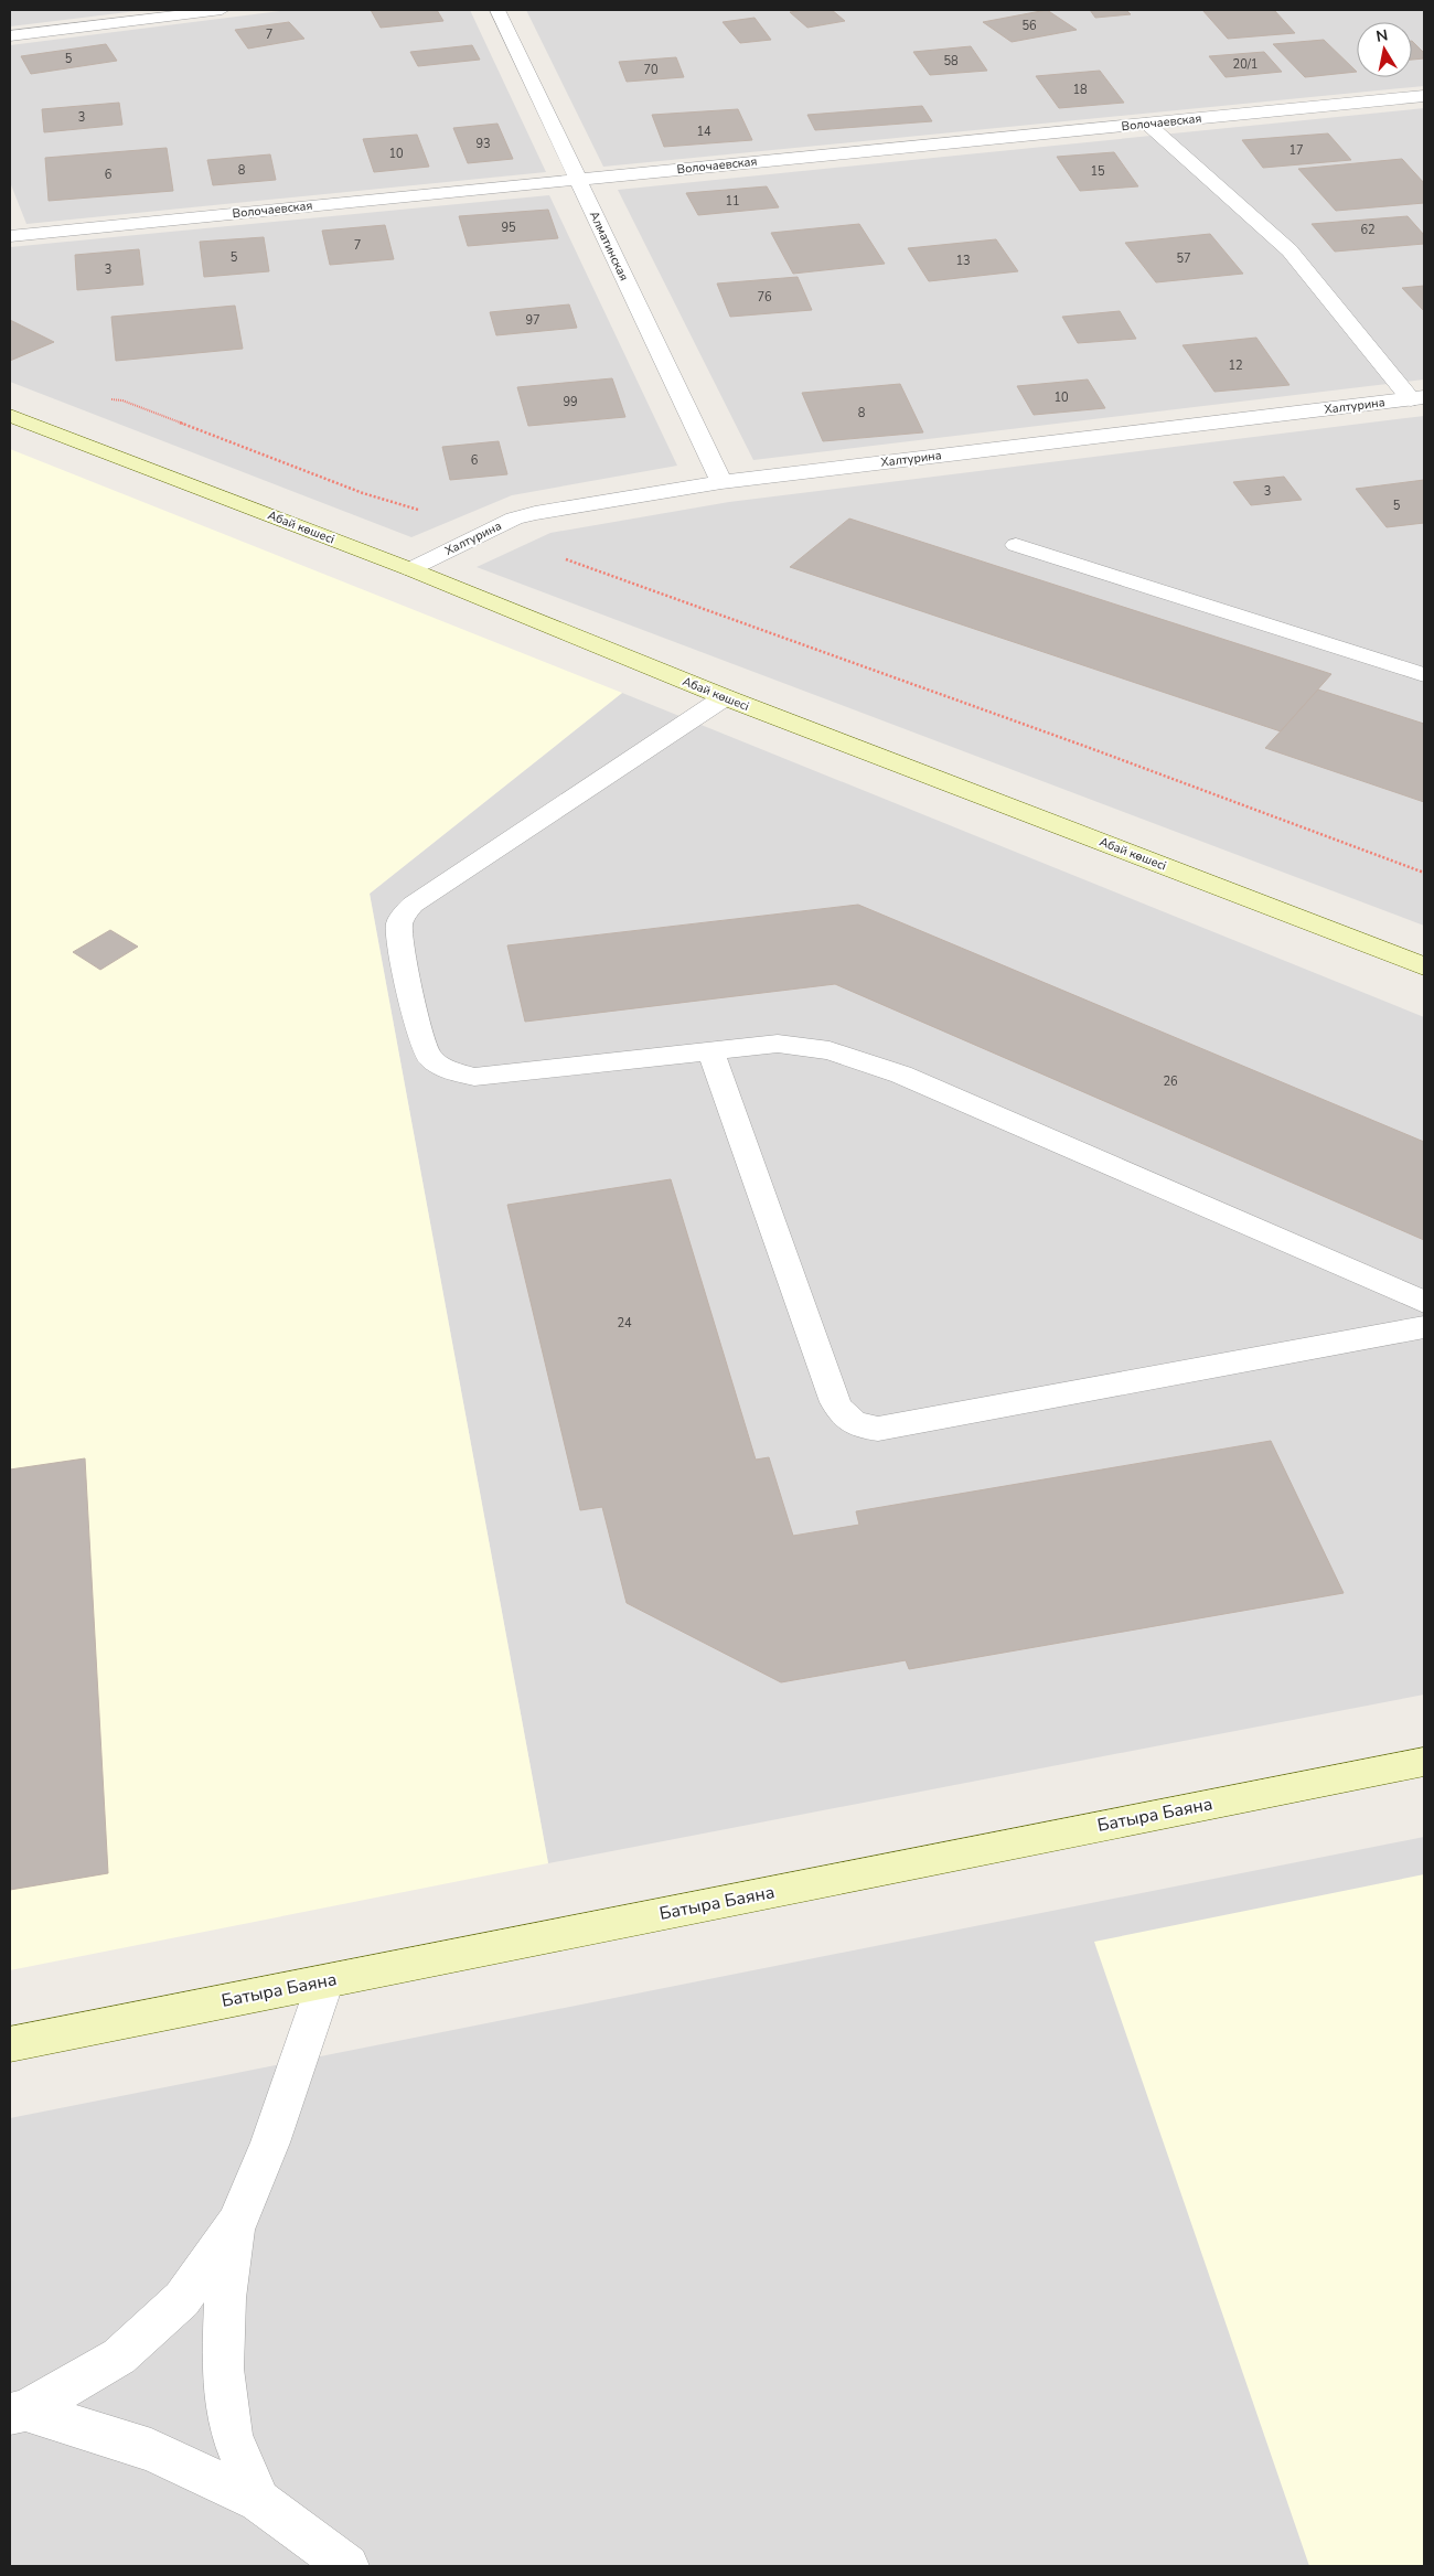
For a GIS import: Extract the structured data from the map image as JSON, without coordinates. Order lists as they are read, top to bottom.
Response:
{
  "streets": {
    "street": [
      "Волочаевская",
      "Алматинская",
      "Халтурина",
      "Абай көшесі",
      "Батыра Баяна"
    ]
  },
  "crossings": [
    ["Волочаевская", "Алматинская"],
    ["Алматинская", "Халтурина"],
    ["Халтурина", "Абай көшесі"]
  ],
  "house_numbers": [
    "56",
    "7",
    "5",
    "58",
    "20/1",
    "70",
    "18",
    "3",
    "14",
    "93",
    "17",
    "10",
    "8",
    "15",
    "6",
    "11",
    "95",
    "62",
    "7",
    "5",
    "57",
    "13",
    "3",
    "76",
    "97",
    "12",
    "10",
    "99",
    "8",
    "6",
    "3",
    "5",
    "26",
    "24"
  ],
  "north": "top"
}
